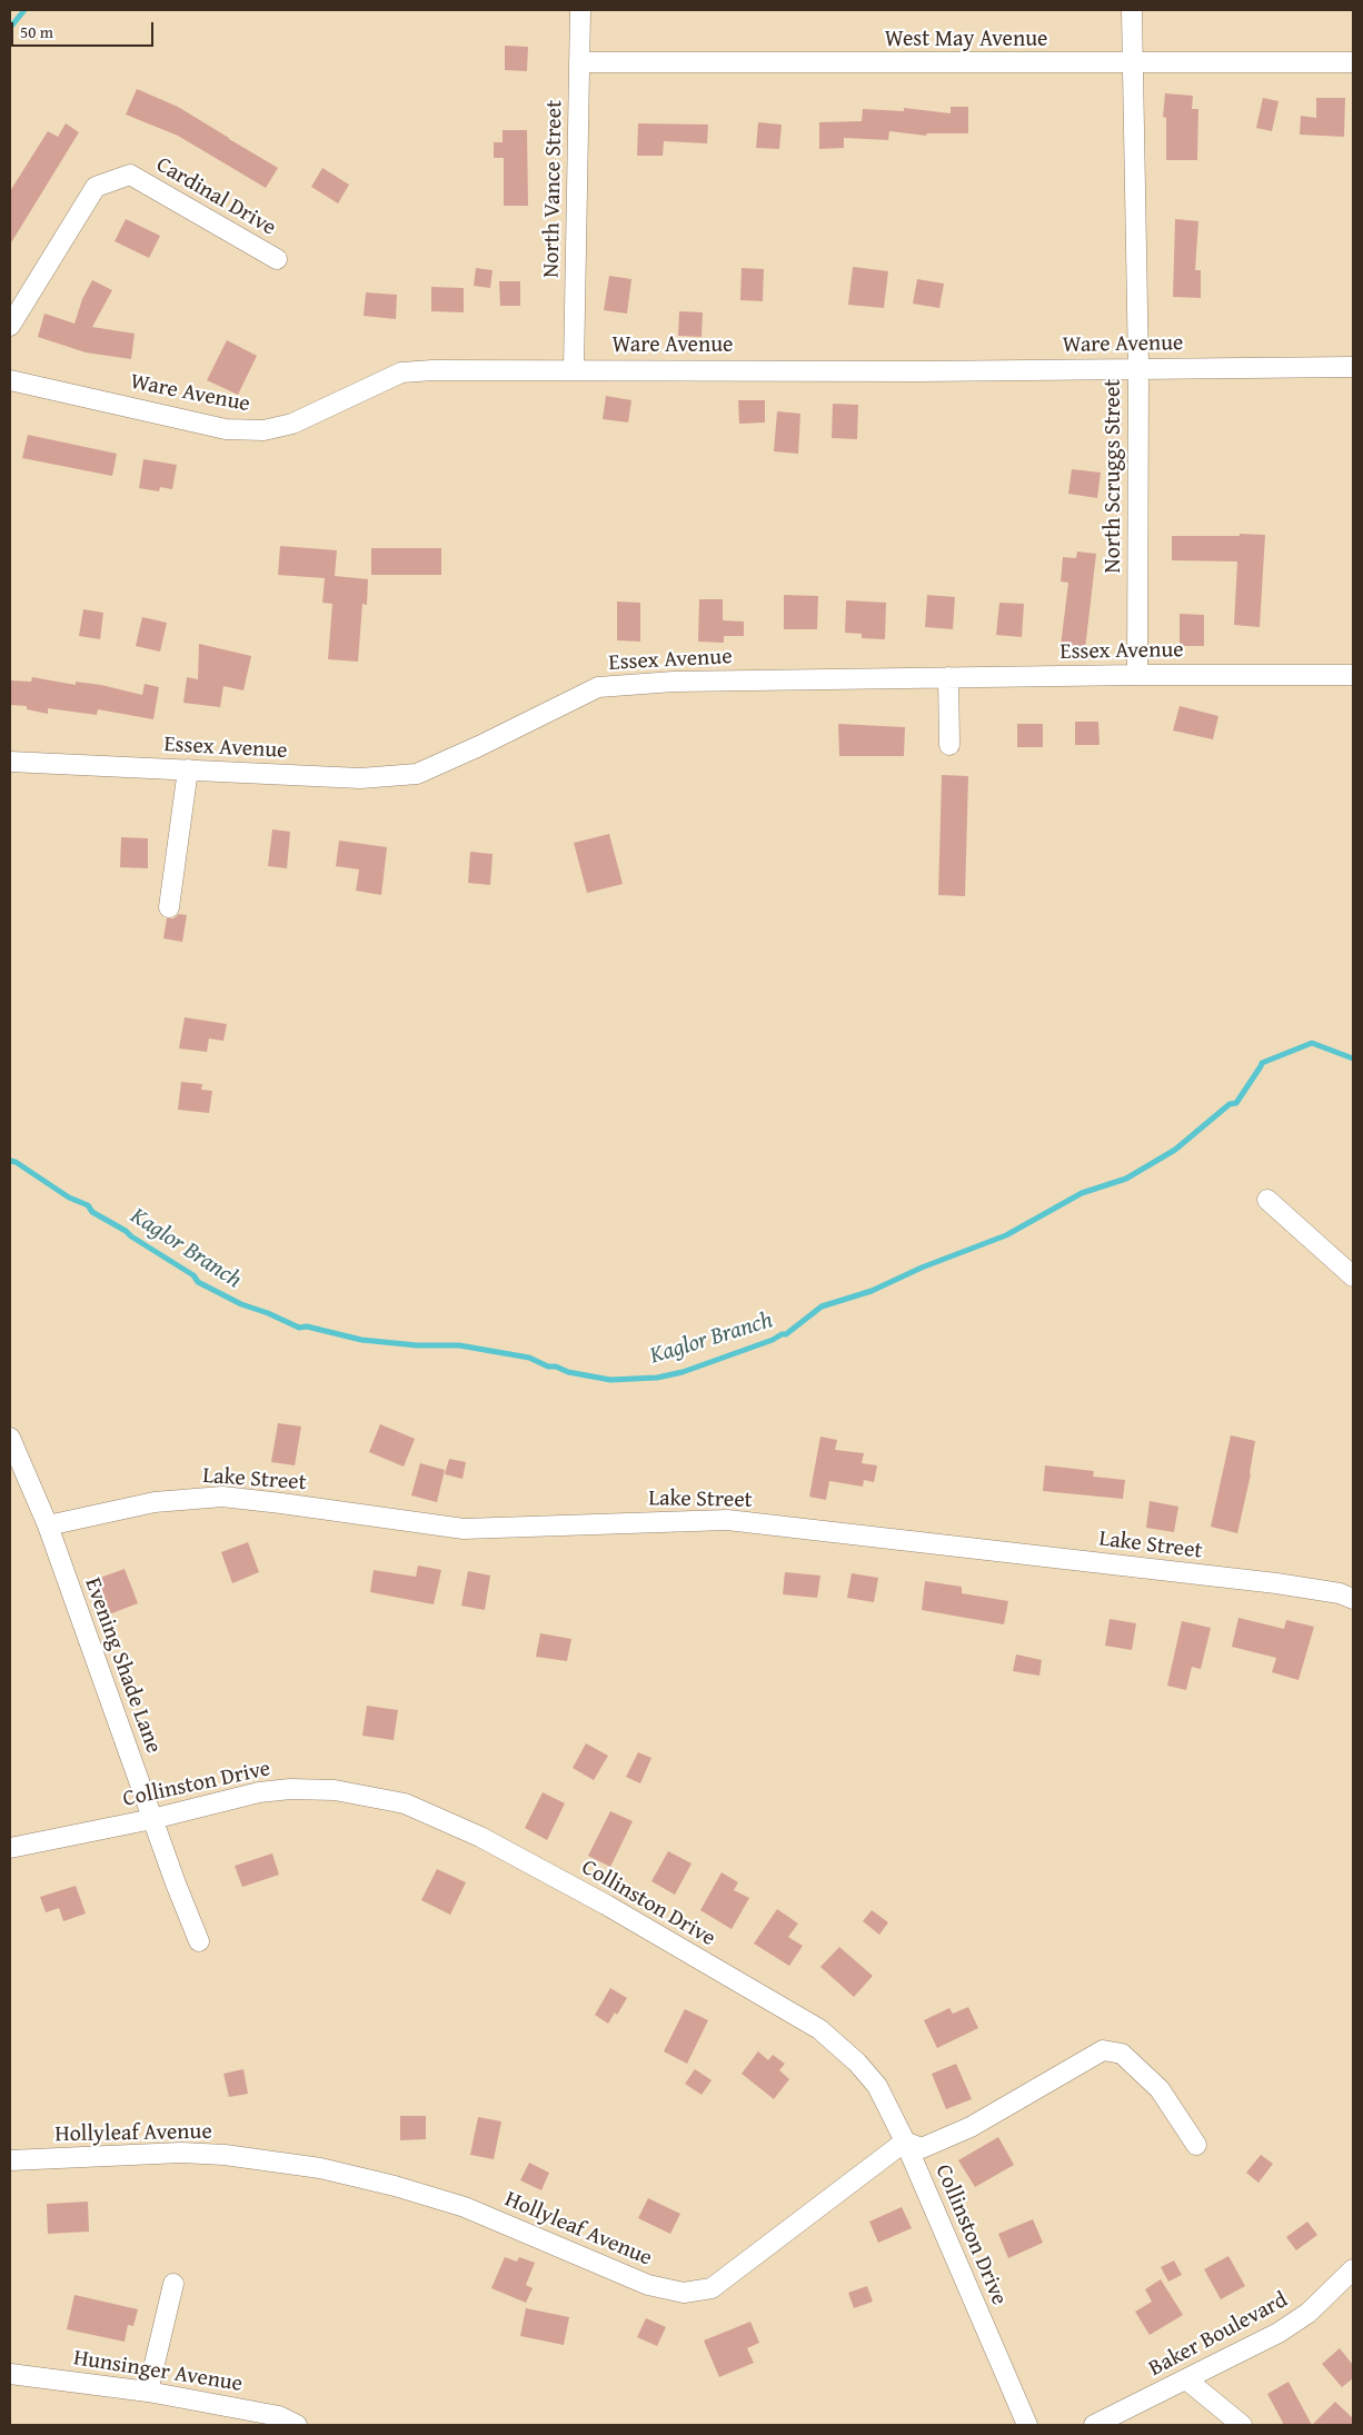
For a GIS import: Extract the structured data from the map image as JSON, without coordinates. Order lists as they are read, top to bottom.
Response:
{
  "streets": {
    "street": [
      "West May Avenue",
      "North Vance Street",
      "Cardinal Drive",
      "Ware Avenue",
      "North Scruggs Street",
      "Essex Avenue",
      "Lake Street",
      "Evening Shade Lane",
      "Collinston Drive",
      "Hollyleaf Avenue",
      "Baker Boulevard",
      "Hunsinger Avenue"
    ]
  },
  "crossings": [
    ["West May Avenue", "North Vance Street"],
    ["West May Avenue", "North Scruggs Street"],
    ["North Vance Street", "Ware Avenue"],
    ["Ware Avenue", "North Scruggs Street"],
    ["North Scruggs Street", "Essex Avenue"],
    ["Lake Street", "Evening Shade Lane"],
    ["Evening Shade Lane", "Collinston Drive"],
    ["Collinston Drive", "Hollyleaf Avenue"]
  ],
  "water": ["Kaglor Branch"],
  "scale_bar": "50 m"
}
